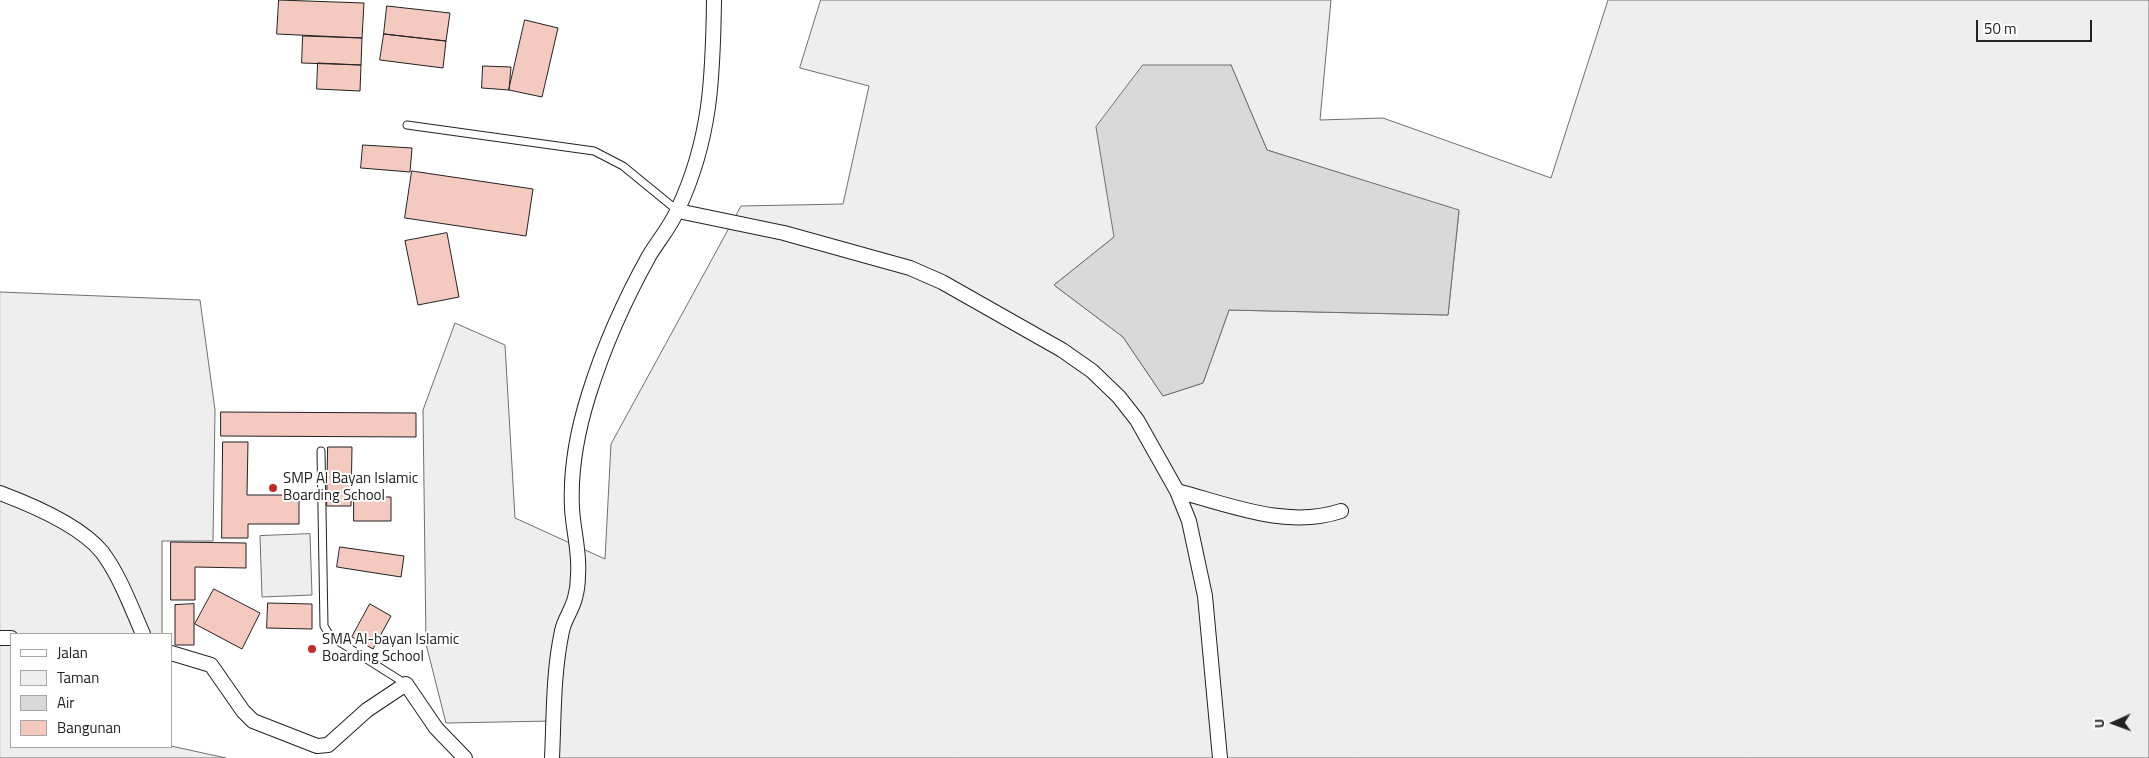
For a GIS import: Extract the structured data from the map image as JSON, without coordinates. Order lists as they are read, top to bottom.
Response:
{
  "places": ["SMP Al Bayan Islamic Boarding School", "SMA Al-bayan Islamic Boarding School"],
  "legend": [
    "Jalan",
    "Taman",
    "Air",
    "Bangunan"
  ],
  "scale_bar": "50 m",
  "north": "left"
}
